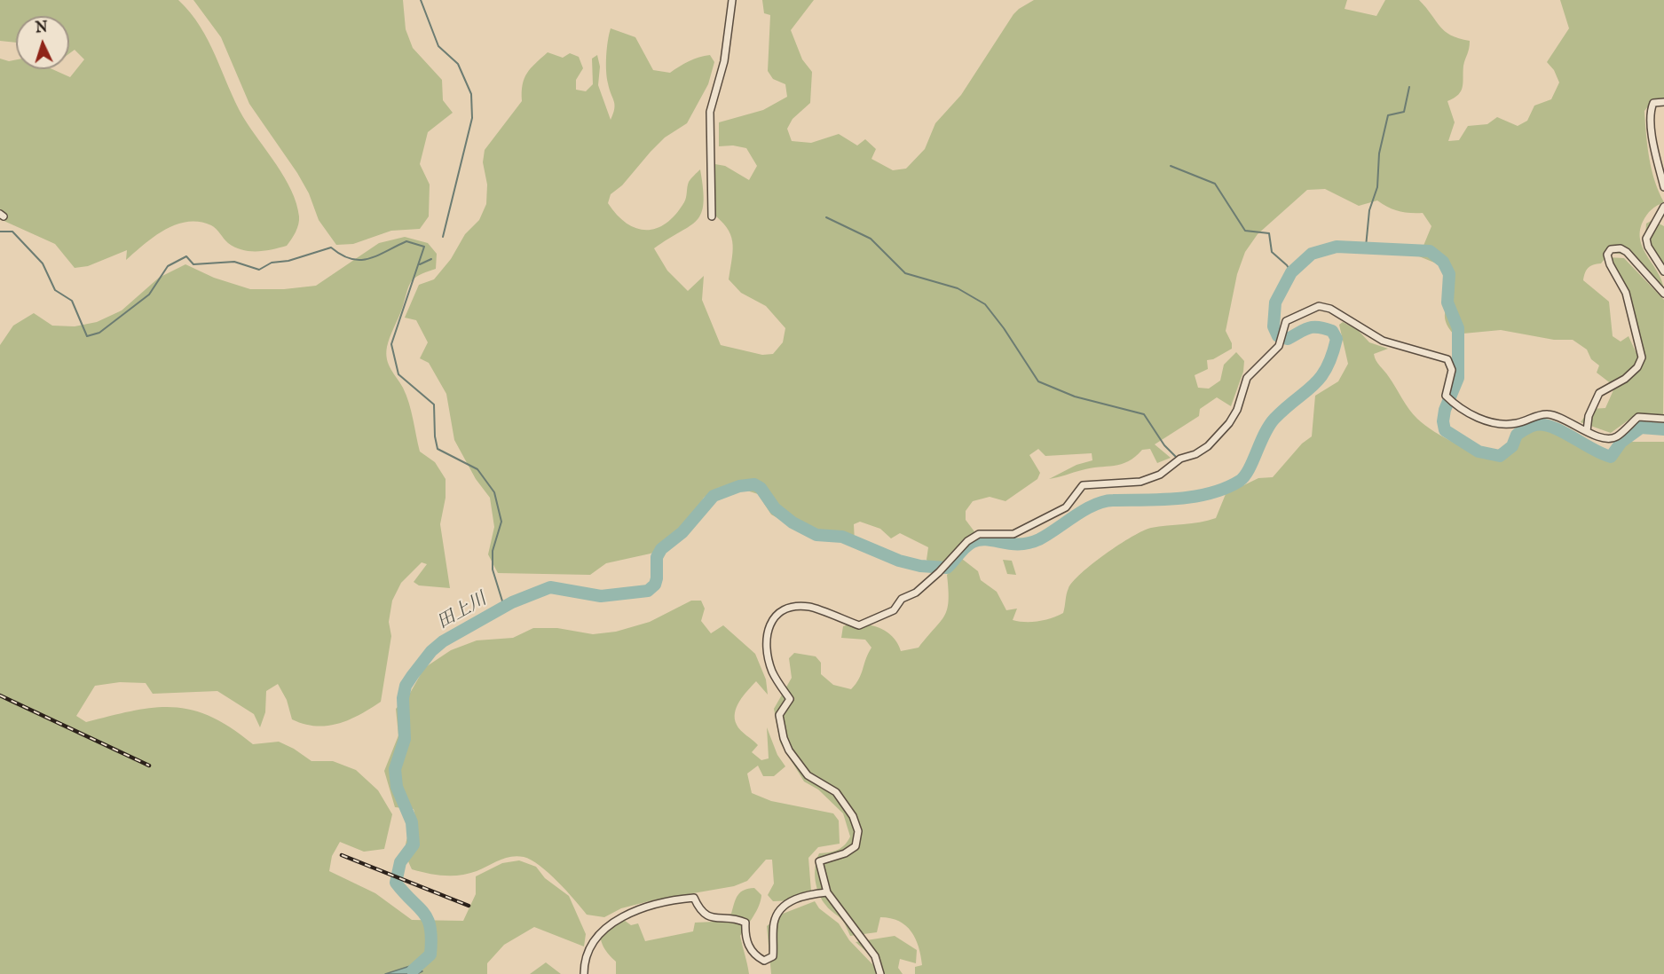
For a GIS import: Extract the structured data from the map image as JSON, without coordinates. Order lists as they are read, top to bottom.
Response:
{
  "water": ["田上川"],
  "north": "top"
}
